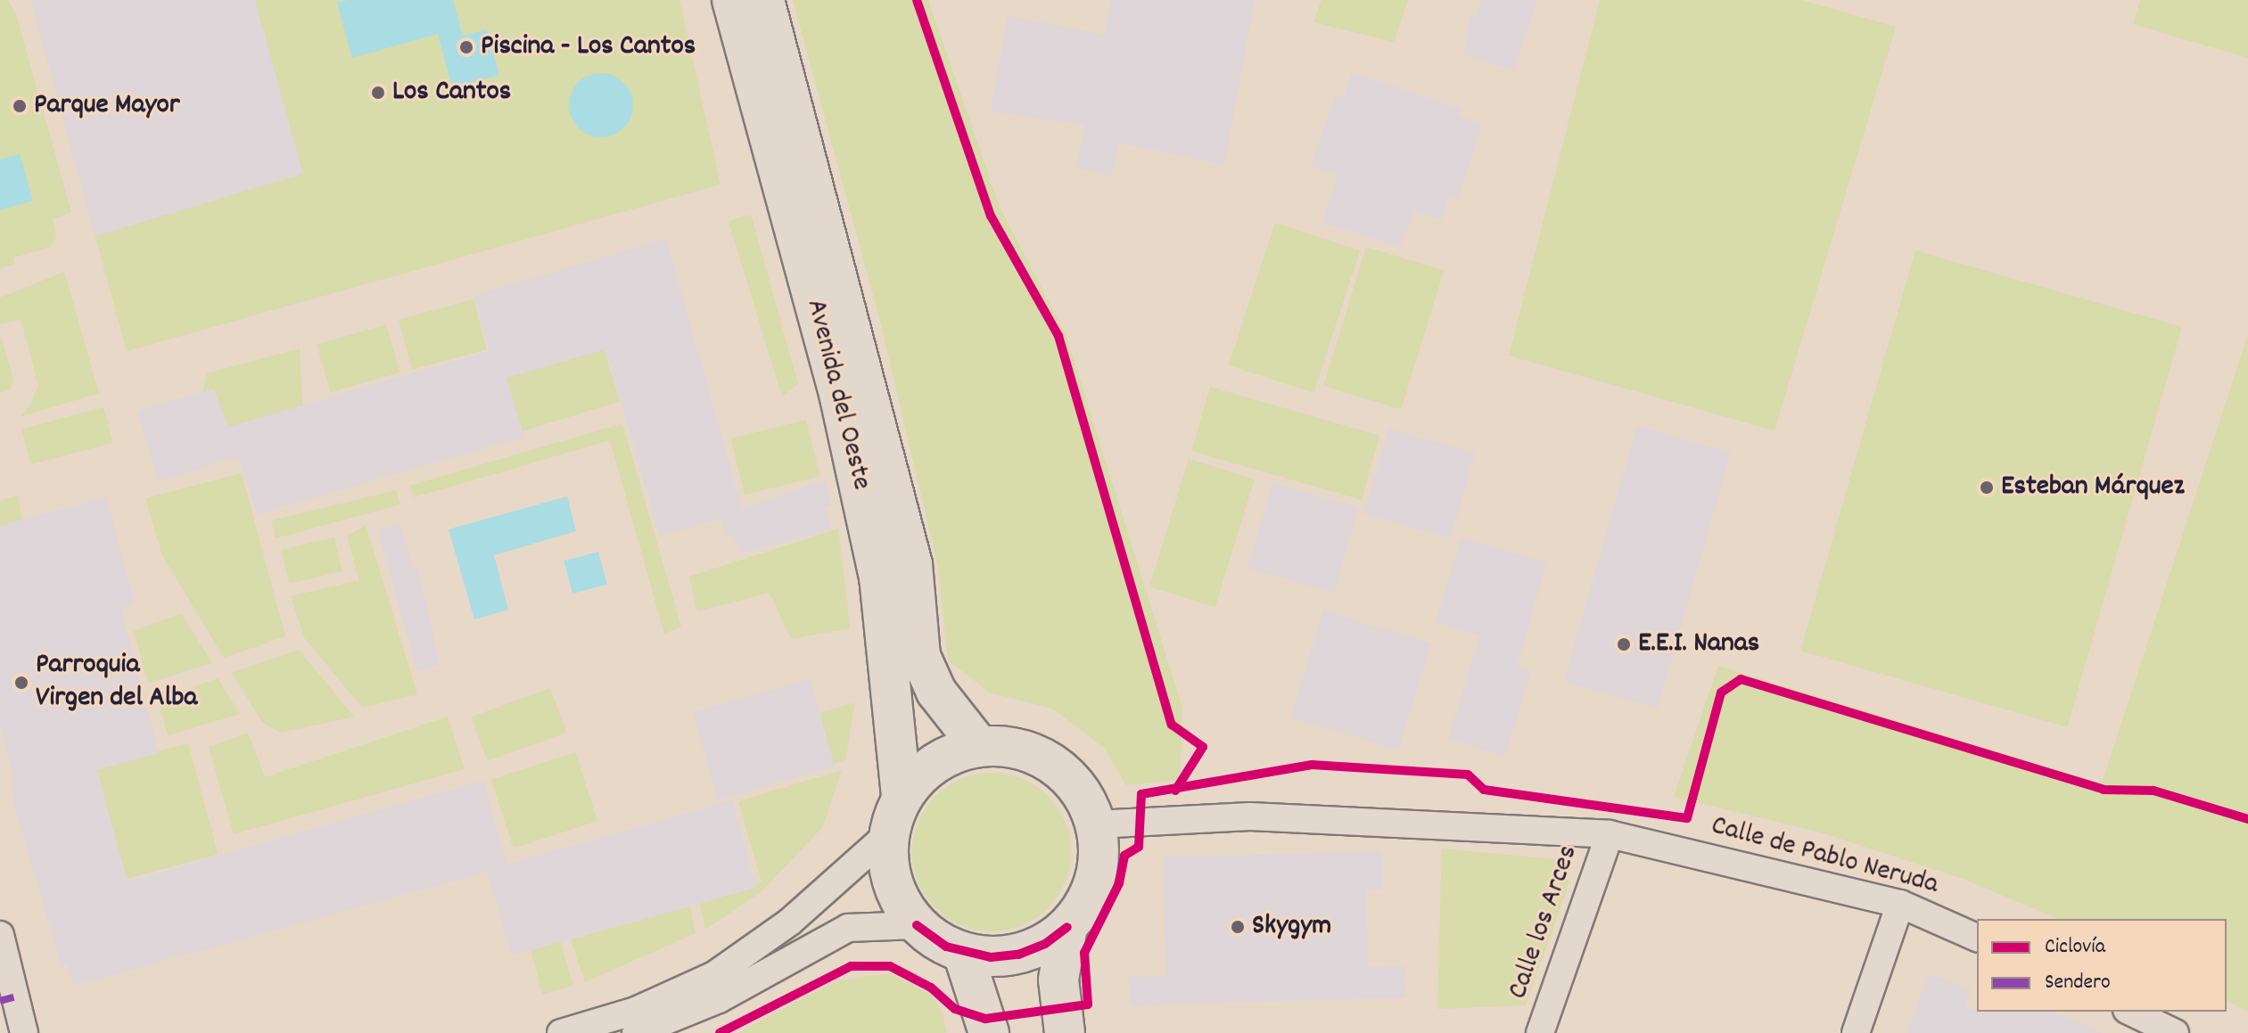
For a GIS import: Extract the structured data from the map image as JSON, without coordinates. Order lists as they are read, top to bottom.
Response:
{
  "streets": {
    "street": ["Avenida del Oeste", "Calle de Pablo Neruda", "Calle los Arces"]
  },
  "crossings": [
    ["Avenida del Oeste", "Calle de Pablo Neruda"],
    ["Calle de Pablo Neruda", "Calle los Arces"]
  ],
  "places": [
    "Piscina - Los Cantos",
    "Los Cantos",
    "Parque Mayor",
    "Esteban Márquez",
    "E.E.I. Nanas",
    "Parroquia Virgen del Alba",
    "Skygym"
  ],
  "legend": ["Ciclovía", "Sendero"]
}
